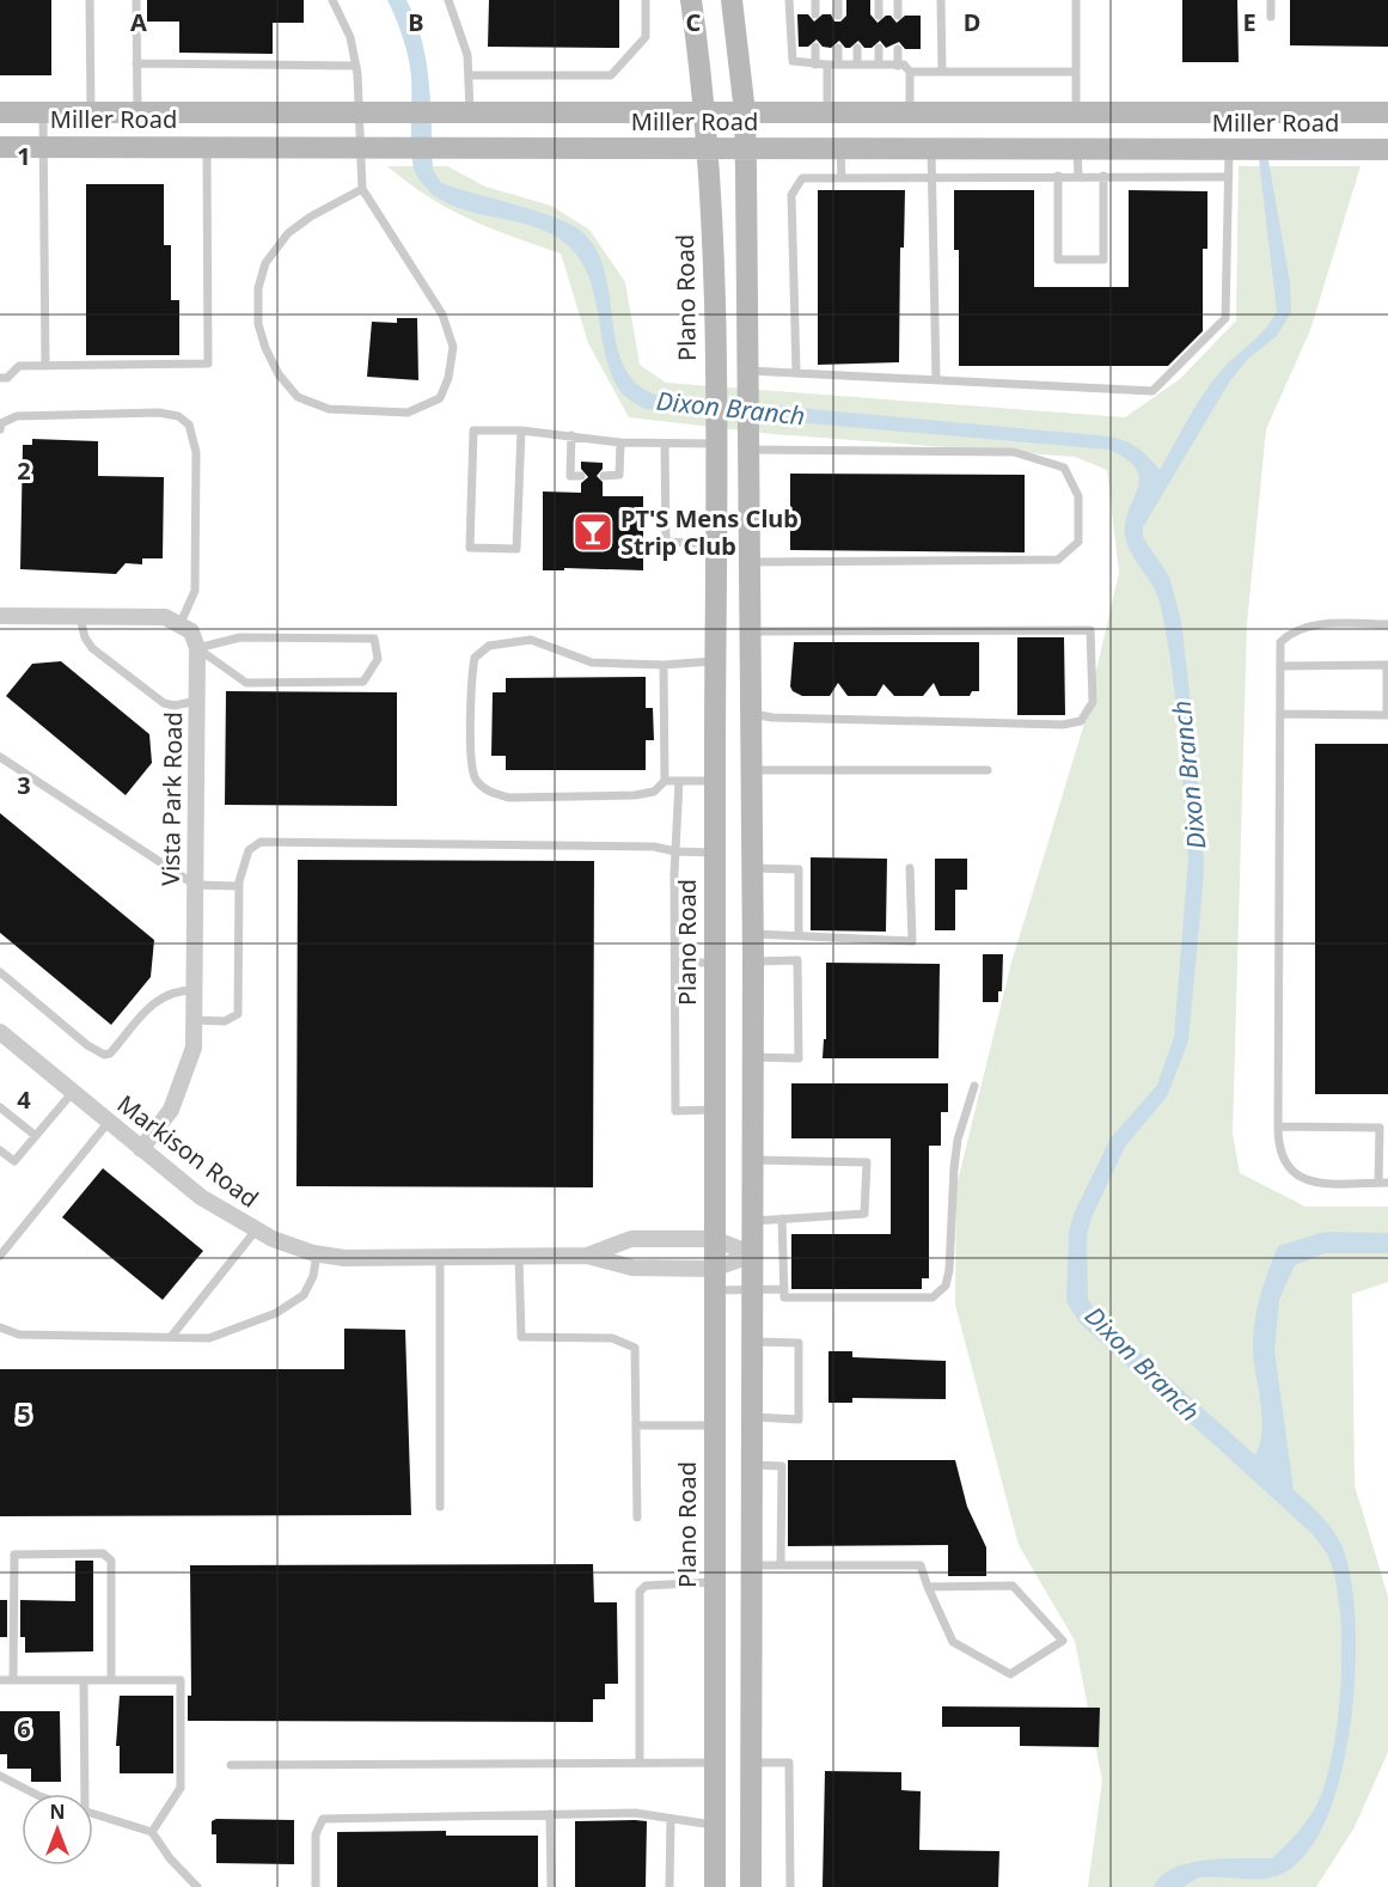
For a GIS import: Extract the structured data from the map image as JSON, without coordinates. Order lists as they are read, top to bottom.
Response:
{
  "streets": {
    "main road": ["Miller Road", "Plano Road"],
    "street": ["Vista Park Road", "Markison Road"]
  },
  "crossings": [
    ["Miller Road", "Plano Road"],
    ["Plano Road", "Markison Road"],
    ["Vista Park Road", "Markison Road"]
  ],
  "water": ["Dixon Branch"],
  "places": {
    "bar": ["PT'S Mens Club Strip Club"]
  },
  "north": "top",
  "grid": {
    "columns": [
      "A",
      "B",
      "C",
      "D",
      "E"
    ],
    "rows": [
      "1",
      "2",
      "3",
      "4",
      "5",
      "6"
    ]
  }
}
